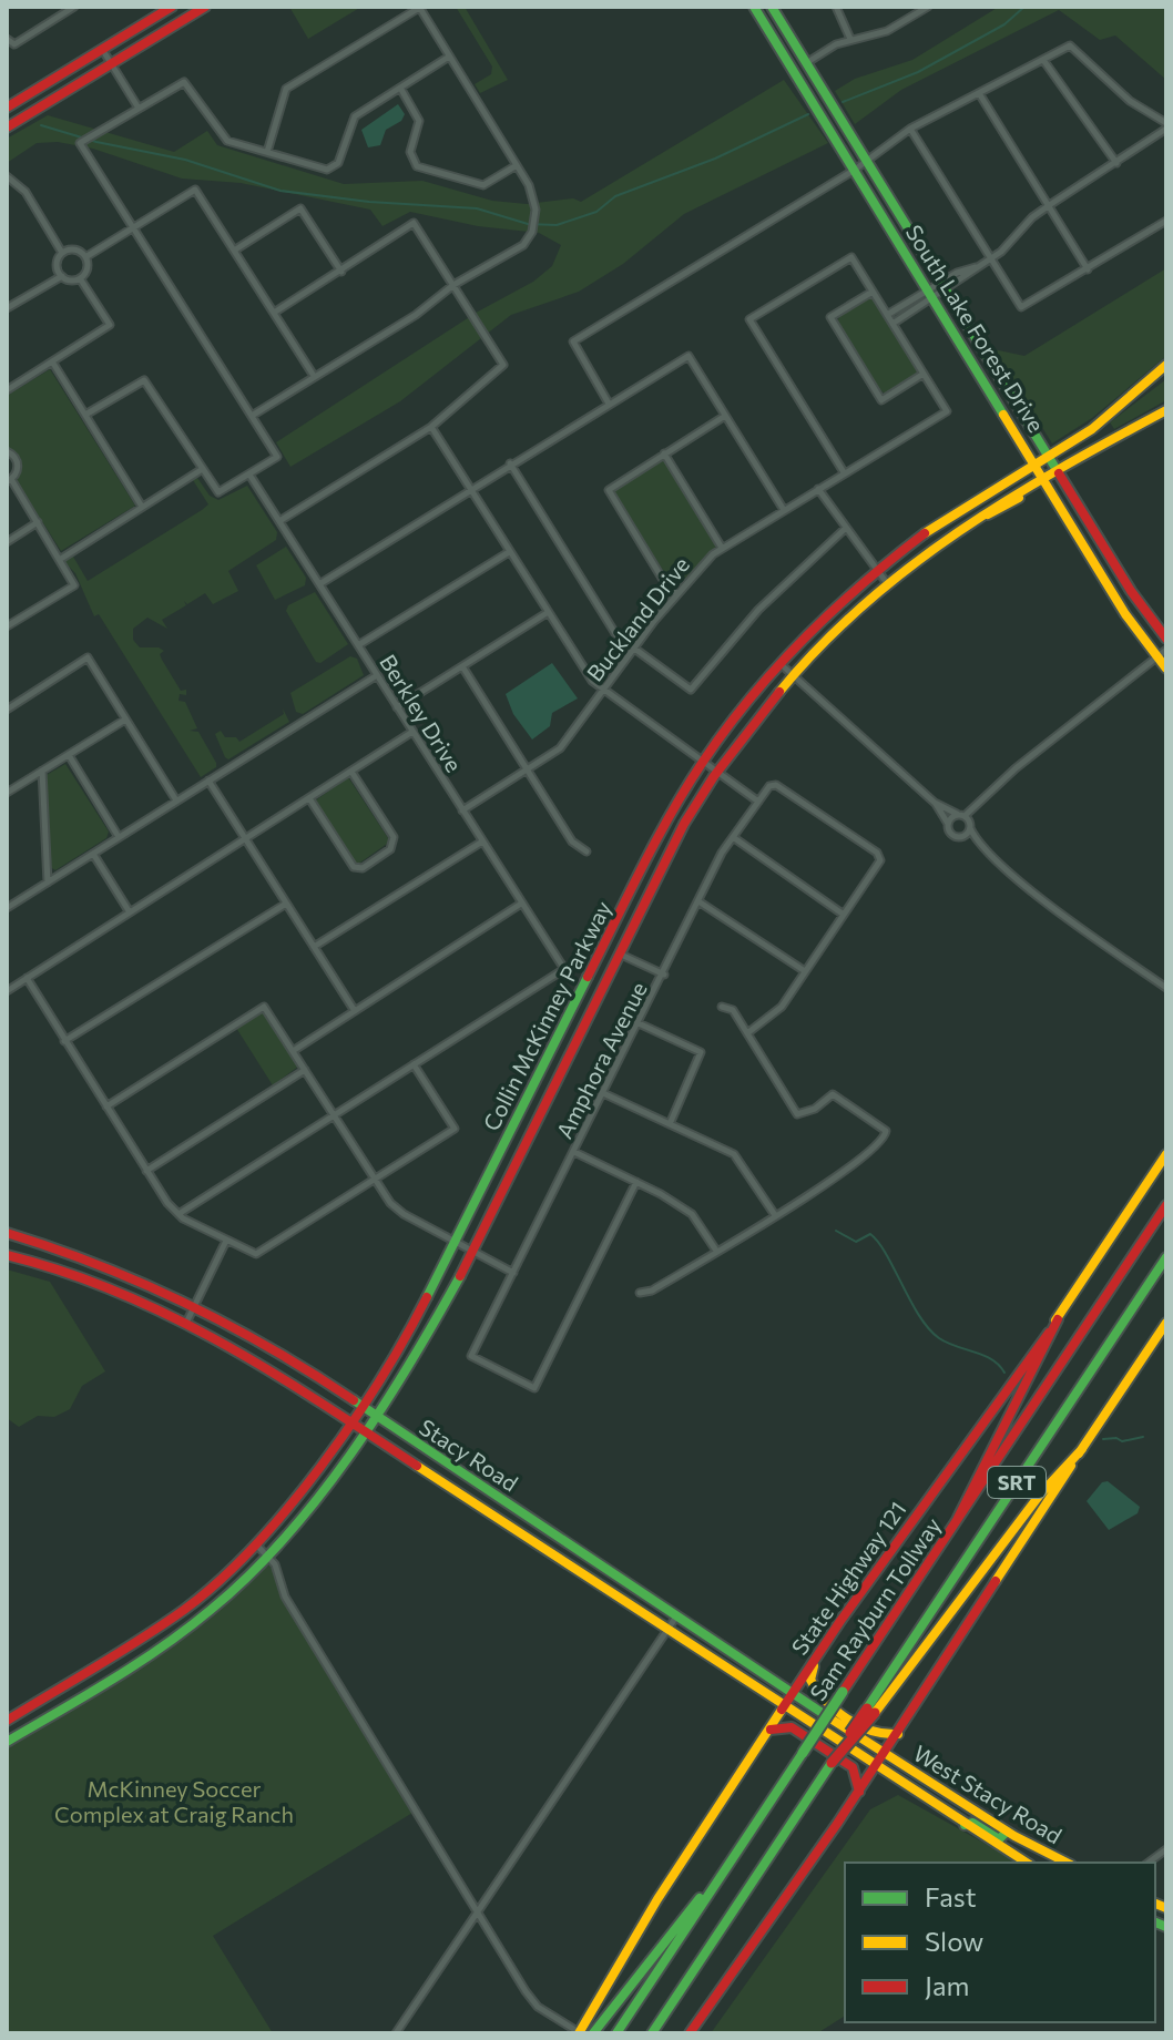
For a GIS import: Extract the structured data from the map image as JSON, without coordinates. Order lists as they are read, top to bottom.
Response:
{
  "streets": {
    "main road": [
      "South Lake Forest Drive",
      "Collin McKinney Parkway",
      "Stacy Road",
      "SRT",
      "State Highway 121",
      "Sam Rayburn Tollway",
      "West Stacy Road"
    ],
    "street": ["Buckland Drive", "Berkley Drive", "Amphora Avenue"]
  },
  "crossings": [
    ["South Lake Forest Drive", "Collin McKinney Parkway"],
    ["Buckland Drive", "Berkley Drive"],
    ["Collin McKinney Parkway", "Stacy Road"],
    ["Stacy Road", "State Highway 121"],
    ["Stacy Road", "West Stacy Road"]
  ],
  "parks": ["McKinney Soccer Complex at Craig Ranch"],
  "legend": ["Fast", "Slow", "Jam"]
}
